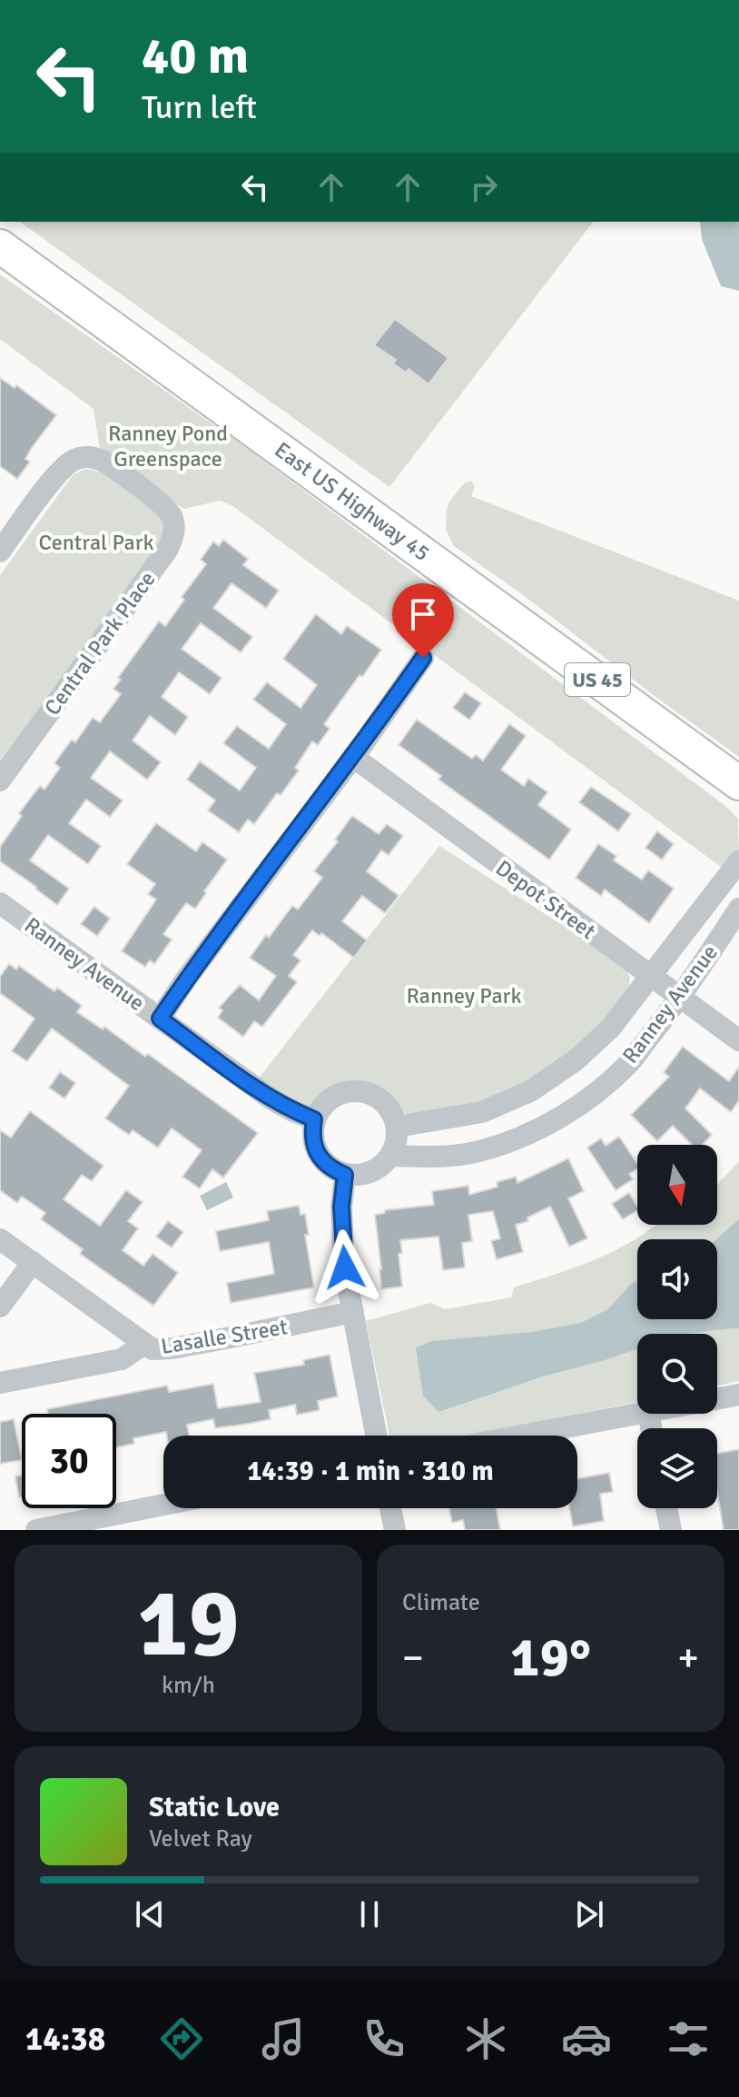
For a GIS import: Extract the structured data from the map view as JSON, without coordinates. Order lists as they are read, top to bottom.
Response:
{
  "streets": {
    "main road": ["East US Highway 45", "US 45"],
    "street": [
      "Central Park Place",
      "Depot Street",
      "Ranney Avenue",
      "Lasalle Street"
    ]
  },
  "crossings": [
    ["Depot Street", "Ranney Avenue"]
  ],
  "parks": ["Ranney Pond Greenspace", "Central Park", "Ranney Park"],
  "north": "bottom",
  "page": {
    "turn": ["40 m", "Turn left"],
    "limit": "30",
    "trip": "14:39 · 1 min · 310 m",
    "tile": [
      ["19", "km/h"],
      "Climate"
    ],
    "heat": ["−", "19°", "+"],
    "song": ["Static Love", "Velvet Ray"],
    "tabs": "14:38"
  }
}
